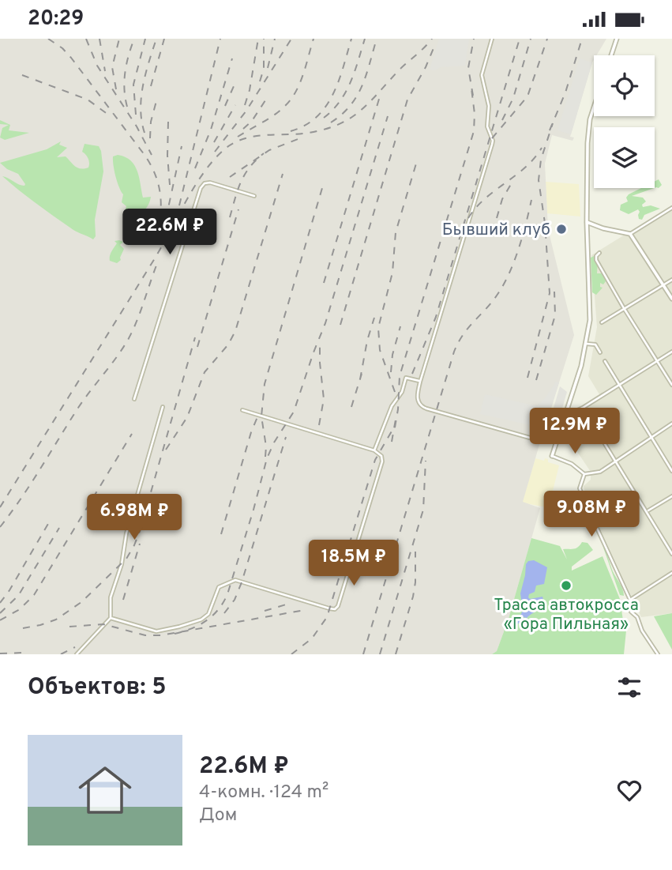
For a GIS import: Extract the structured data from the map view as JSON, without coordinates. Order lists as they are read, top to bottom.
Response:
{
  "places": ["Бывший клуб", "Трасса автокросса «Гора Пильная»"],
  "page": {
    "status": "20:29",
    "price": [
      "22.6M ₽",
      "12.9M ₽",
      "9.08M ₽",
      "6.98M ₽",
      "18.5M ₽"
    ],
    "heading": "Объектов: 5",
    "list": [
      {
        "name": "22.6M ₽",
        "note": "4-комн. · 124 m² · Дом"
      }
    ]
  }
}
